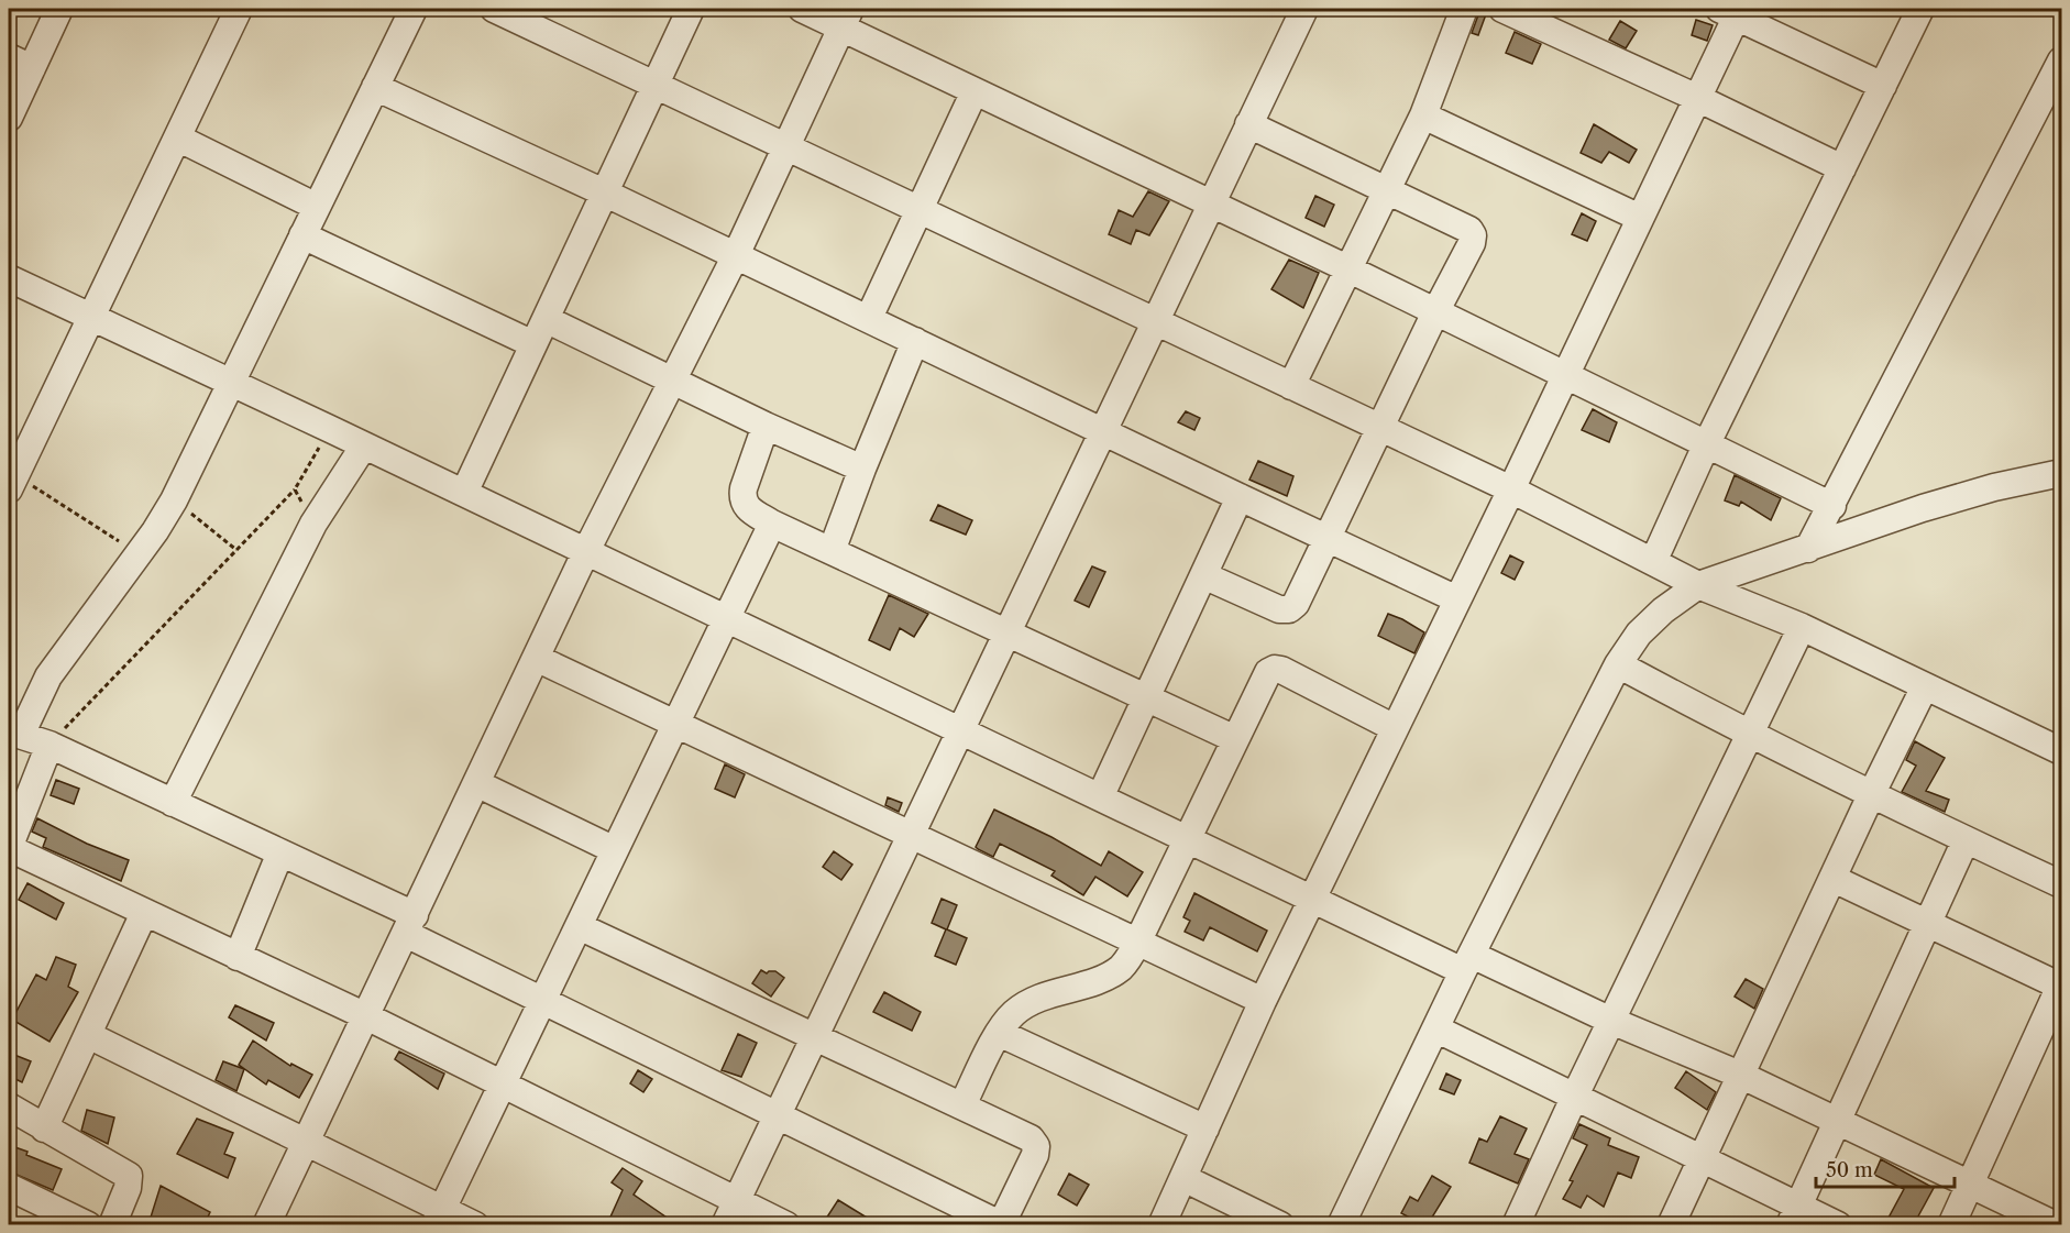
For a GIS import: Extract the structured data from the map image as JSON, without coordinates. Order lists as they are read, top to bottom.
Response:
{
  "scale_bar": "50 m"
}
